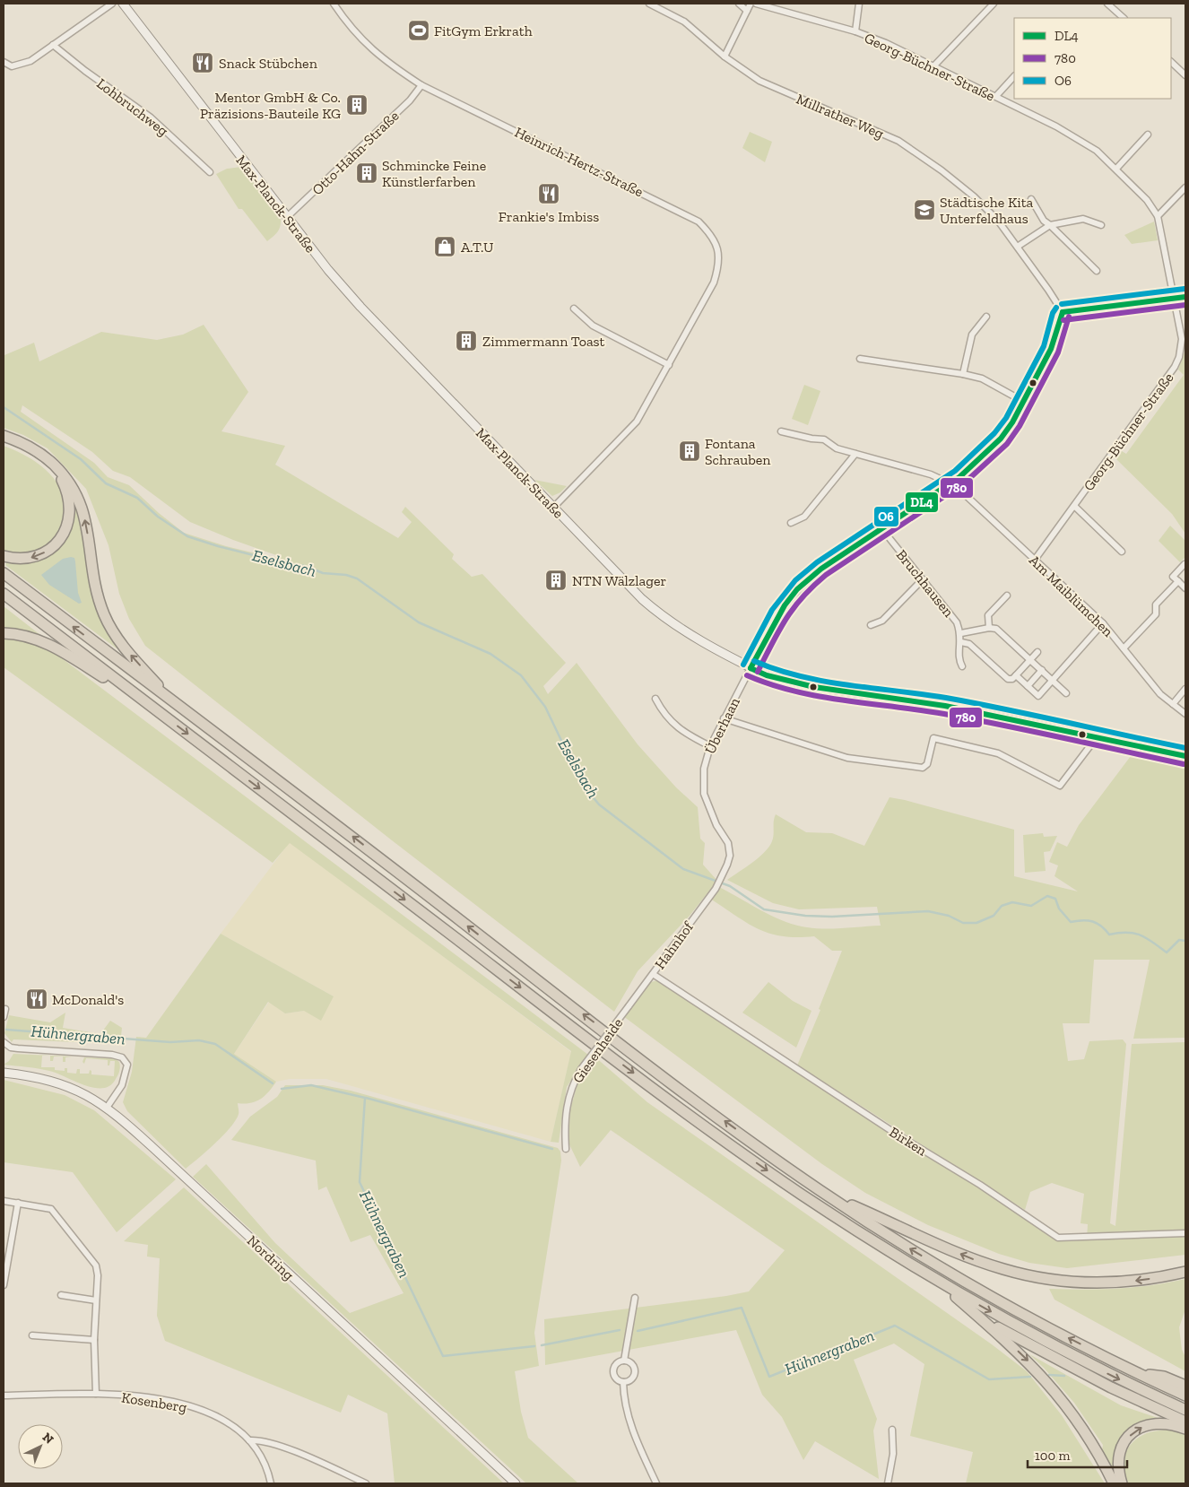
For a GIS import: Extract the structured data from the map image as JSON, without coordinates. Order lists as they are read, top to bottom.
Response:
{
  "streets": {
    "street": [
      "Georg-Büchner-Straße",
      "Lohbruchweg",
      "Millrather Weg",
      "Otto-Hahn-Straße",
      "Heinrich-Hertz-Straße",
      "Max-Planck-Straße",
      "Bruchhausen",
      "Am Maiblümchen",
      "Überhaan",
      "Hahnhof",
      "Giesenheide",
      "Birken",
      "Nordring",
      "Kosenberg"
    ]
  },
  "crossings": [
    ["Georg-Büchner-Straße", "Am Maiblümchen"],
    ["Otto-Hahn-Straße", "Heinrich-Hertz-Straße"],
    ["Otto-Hahn-Straße", "Max-Planck-Straße"],
    ["Heinrich-Hertz-Straße", "Max-Planck-Straße"],
    ["Max-Planck-Straße", "Überhaan"],
    ["Überhaan", "Hahnhof"],
    ["Hahnhof", "Giesenheide"],
    ["Hahnhof", "Birken"]
  ],
  "water": ["Eselsbach", "Hühnergraben"],
  "places": {
    "sports": ["FitGym Erkrath"],
    "restaurant": ["Snack Stübchen", "Frankie's Imbiss", "McDonald's"],
    "building": [
      "Mentor GmbH & Co. Präzisions-Bauteile KG",
      "Schmincke Feine Künstlerfarben",
      "Zimmermann Toast",
      "Fontana Schrauben",
      "NTN Wälzlager"
    ],
    "school or university": ["Städtische Kita Unterfeldhaus"],
    "shop": ["A.T.U"]
  },
  "lines": ["transit line O6", "transit line DL4", "transit line 780"],
  "legend": ["DL4", "780", "O6"],
  "scale_bar": "100 m",
  "north": "top right"
}
